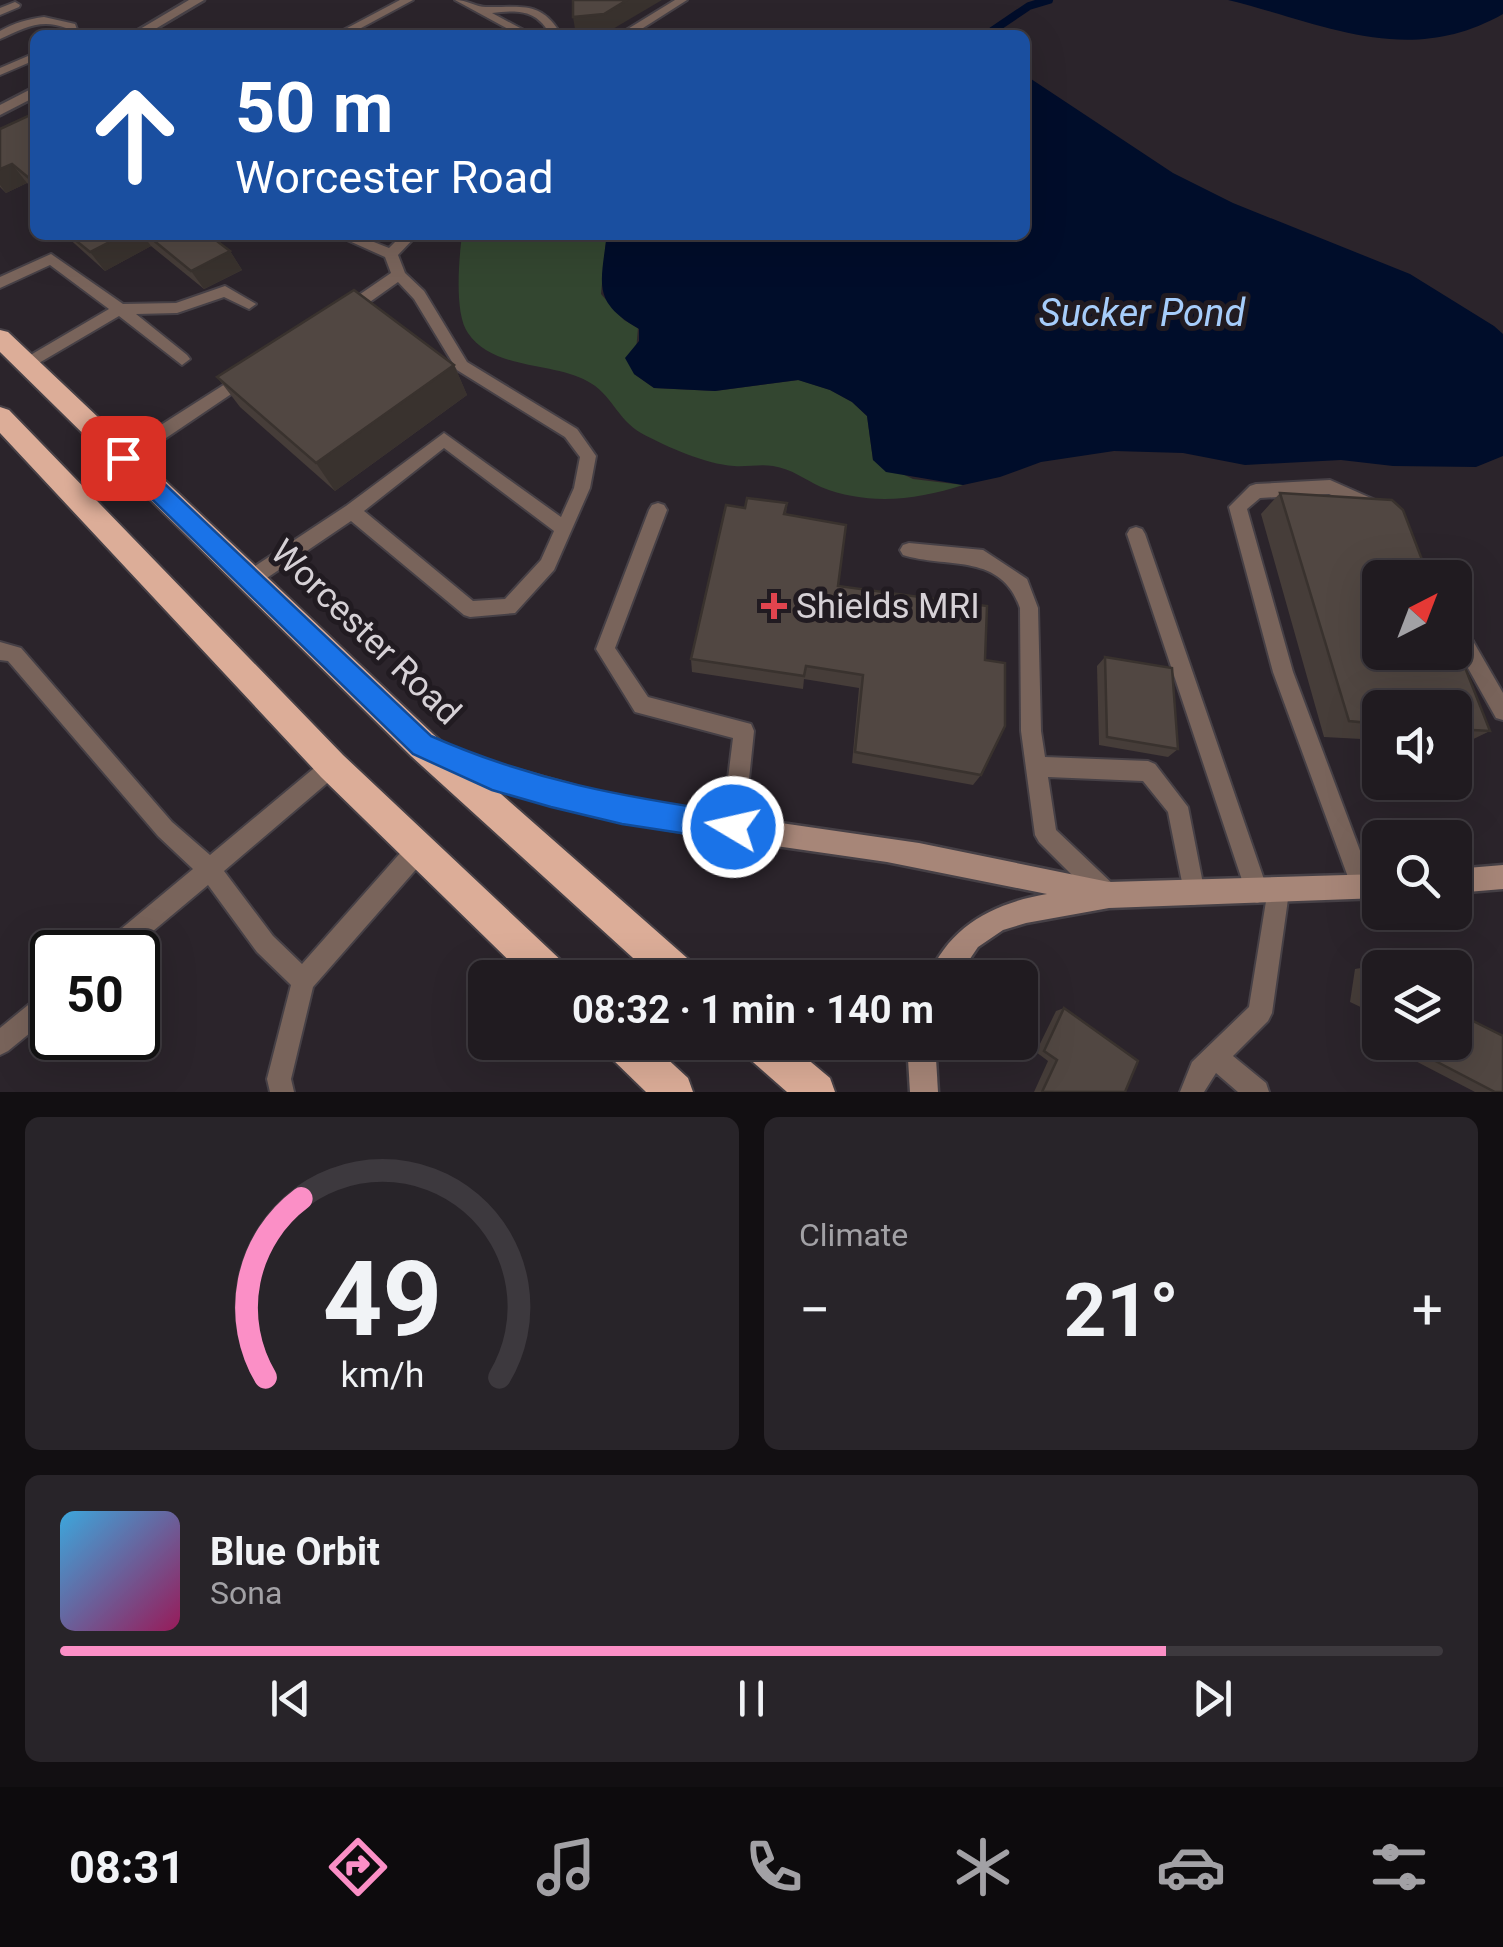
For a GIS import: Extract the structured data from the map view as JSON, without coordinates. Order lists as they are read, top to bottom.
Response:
{
  "streets": {
    "highway": ["Worcester Road"]
  },
  "water": ["Sucker Pond"],
  "places": {
    "health": ["Shields MRI"]
  },
  "north": "top right",
  "page": {
    "turn": ["50 m", "Worcester Road"],
    "limit": "50",
    "trip": "08:32 · 1 min · 140 m",
    "tile": "Climate",
    "heat": ["−", "21°", "+"],
    "song": ["Blue Orbit", "Sona"],
    "tabs": "08:31",
    "gauge": ["49", "km/h"]
  }
}
